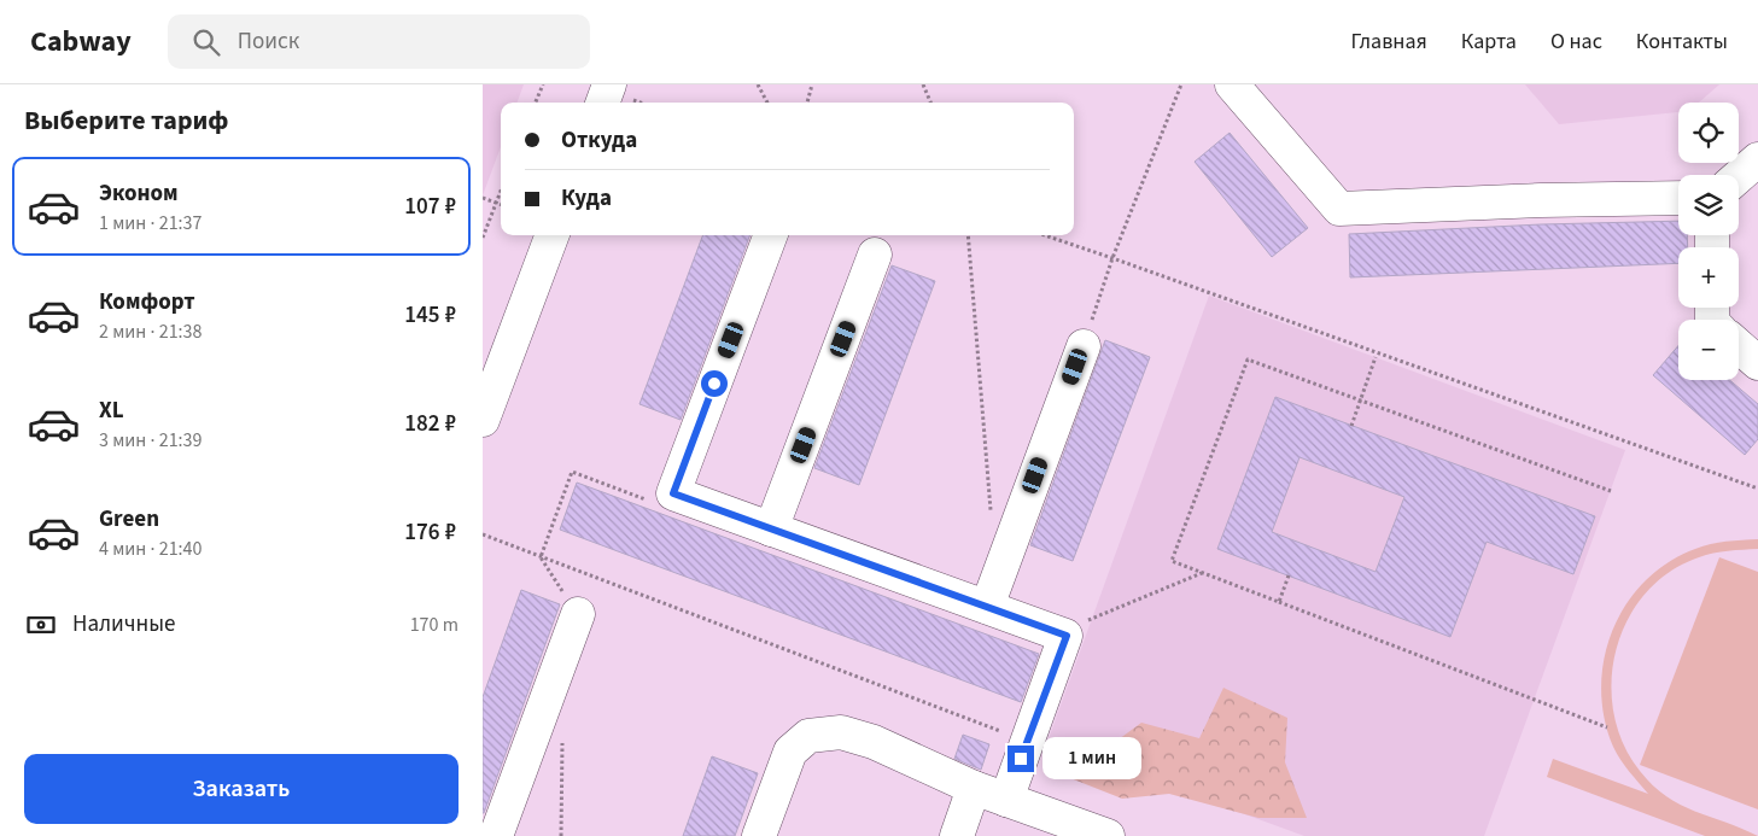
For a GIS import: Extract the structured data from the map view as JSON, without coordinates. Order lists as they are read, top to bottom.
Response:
{
  "page": {
    "header": "Cabway",
    "search": "Поиск",
    "nav": [
      "Главная",
      "Карта",
      "О нас",
      "Контакты"
    ],
    "heading": "Выберите тариф",
    "map_buttons": ["+", "−"],
    "banner": ["Откуда", "Куда"],
    "list": [
      {
        "name": "Эконом",
        "note": "1 мин · 21:37",
        "value": "107 ₽"
      },
      {
        "name": "Комфорт",
        "note": "2 мин · 21:38",
        "value": "145 ₽"
      },
      {
        "name": "XL",
        "note": "3 мин · 21:39",
        "value": "182 ₽"
      },
      {
        "name": "Green",
        "note": "4 мин · 21:40",
        "value": "176 ₽"
      }
    ],
    "pay": ["Наличные", "170 m"],
    "bubble": "1 мин",
    "buttons": "Заказать"
  }
}
